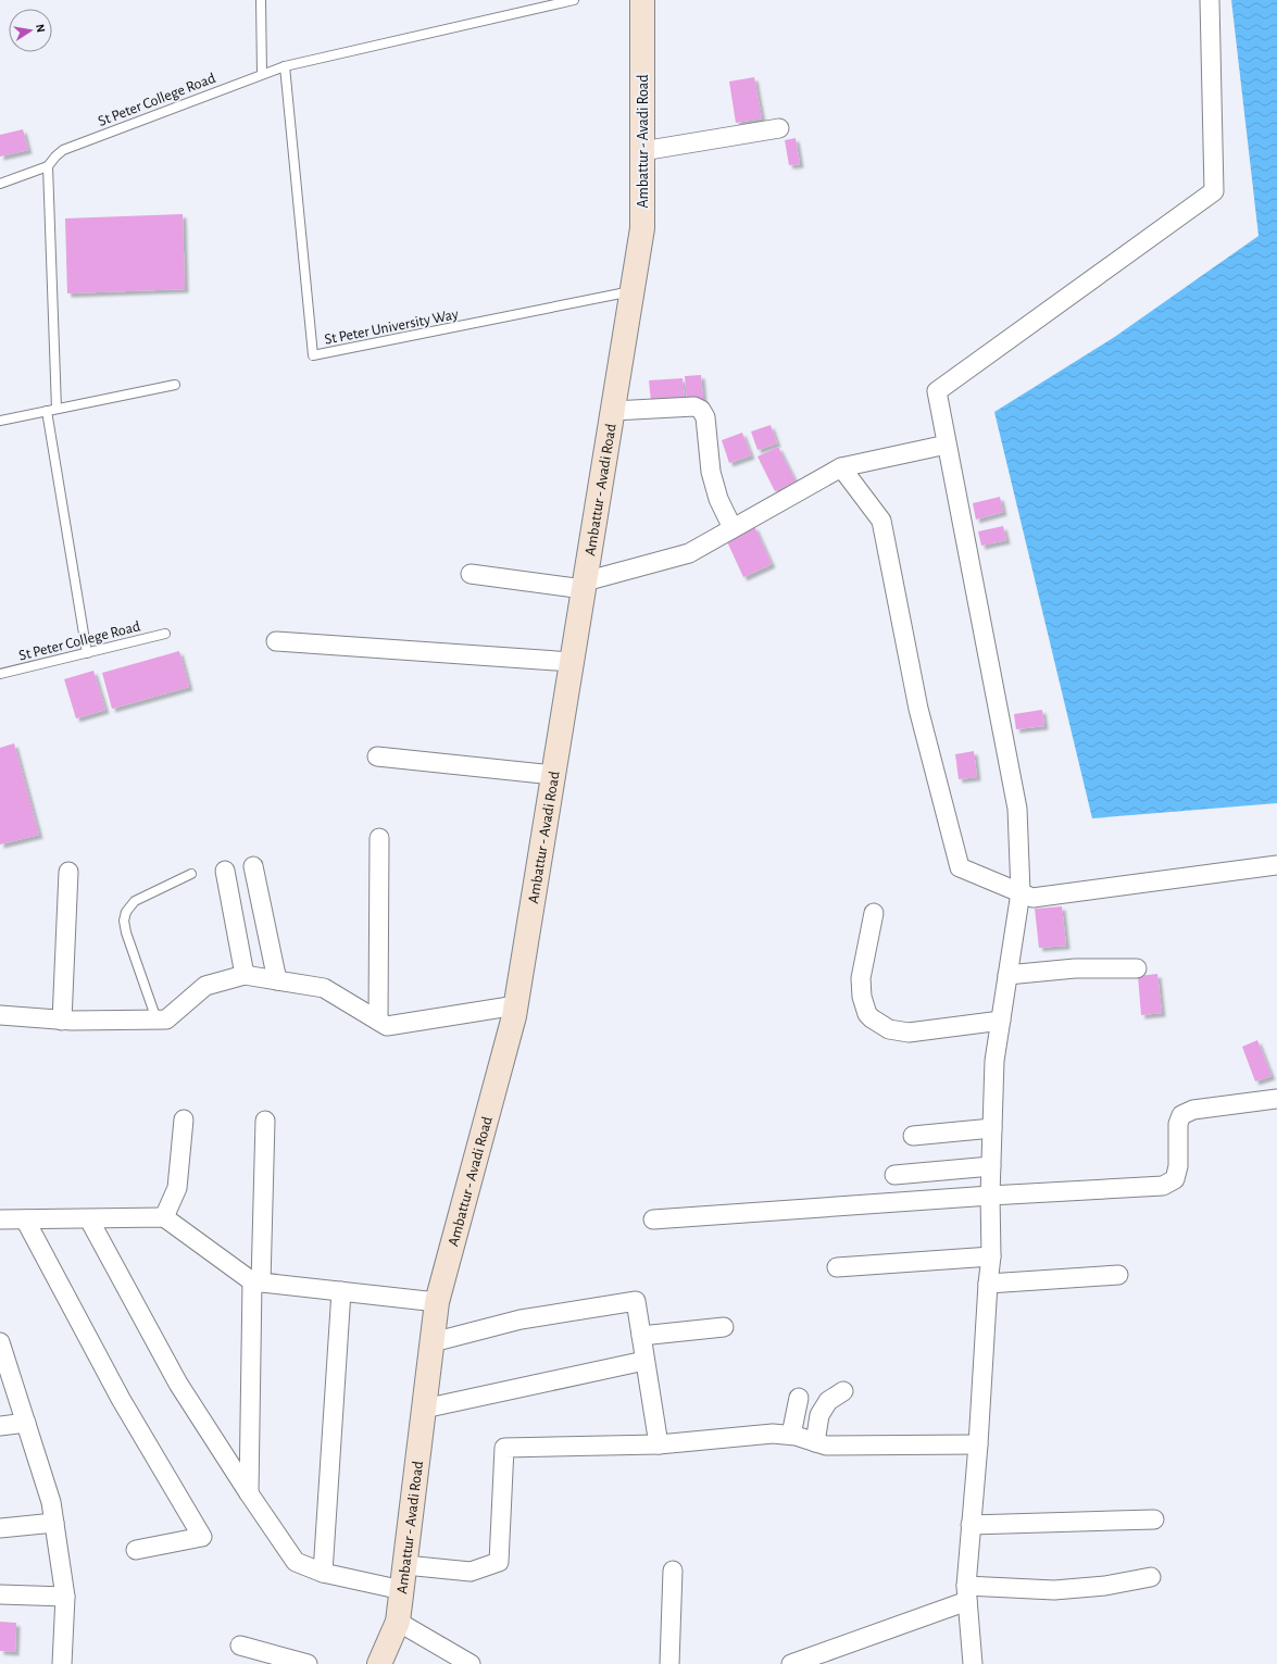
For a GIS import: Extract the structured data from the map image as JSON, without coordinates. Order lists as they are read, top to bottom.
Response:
{
  "streets": {
    "street": ["Ambattur - Avadi Road"],
    "lane": ["St Peter College Road", "St Peter University Way"]
  },
  "crossings": [
    ["St Peter College Road", "St Peter University Way"],
    ["Ambattur - Avadi Road", "St Peter University Way"]
  ],
  "north": "right"
}
